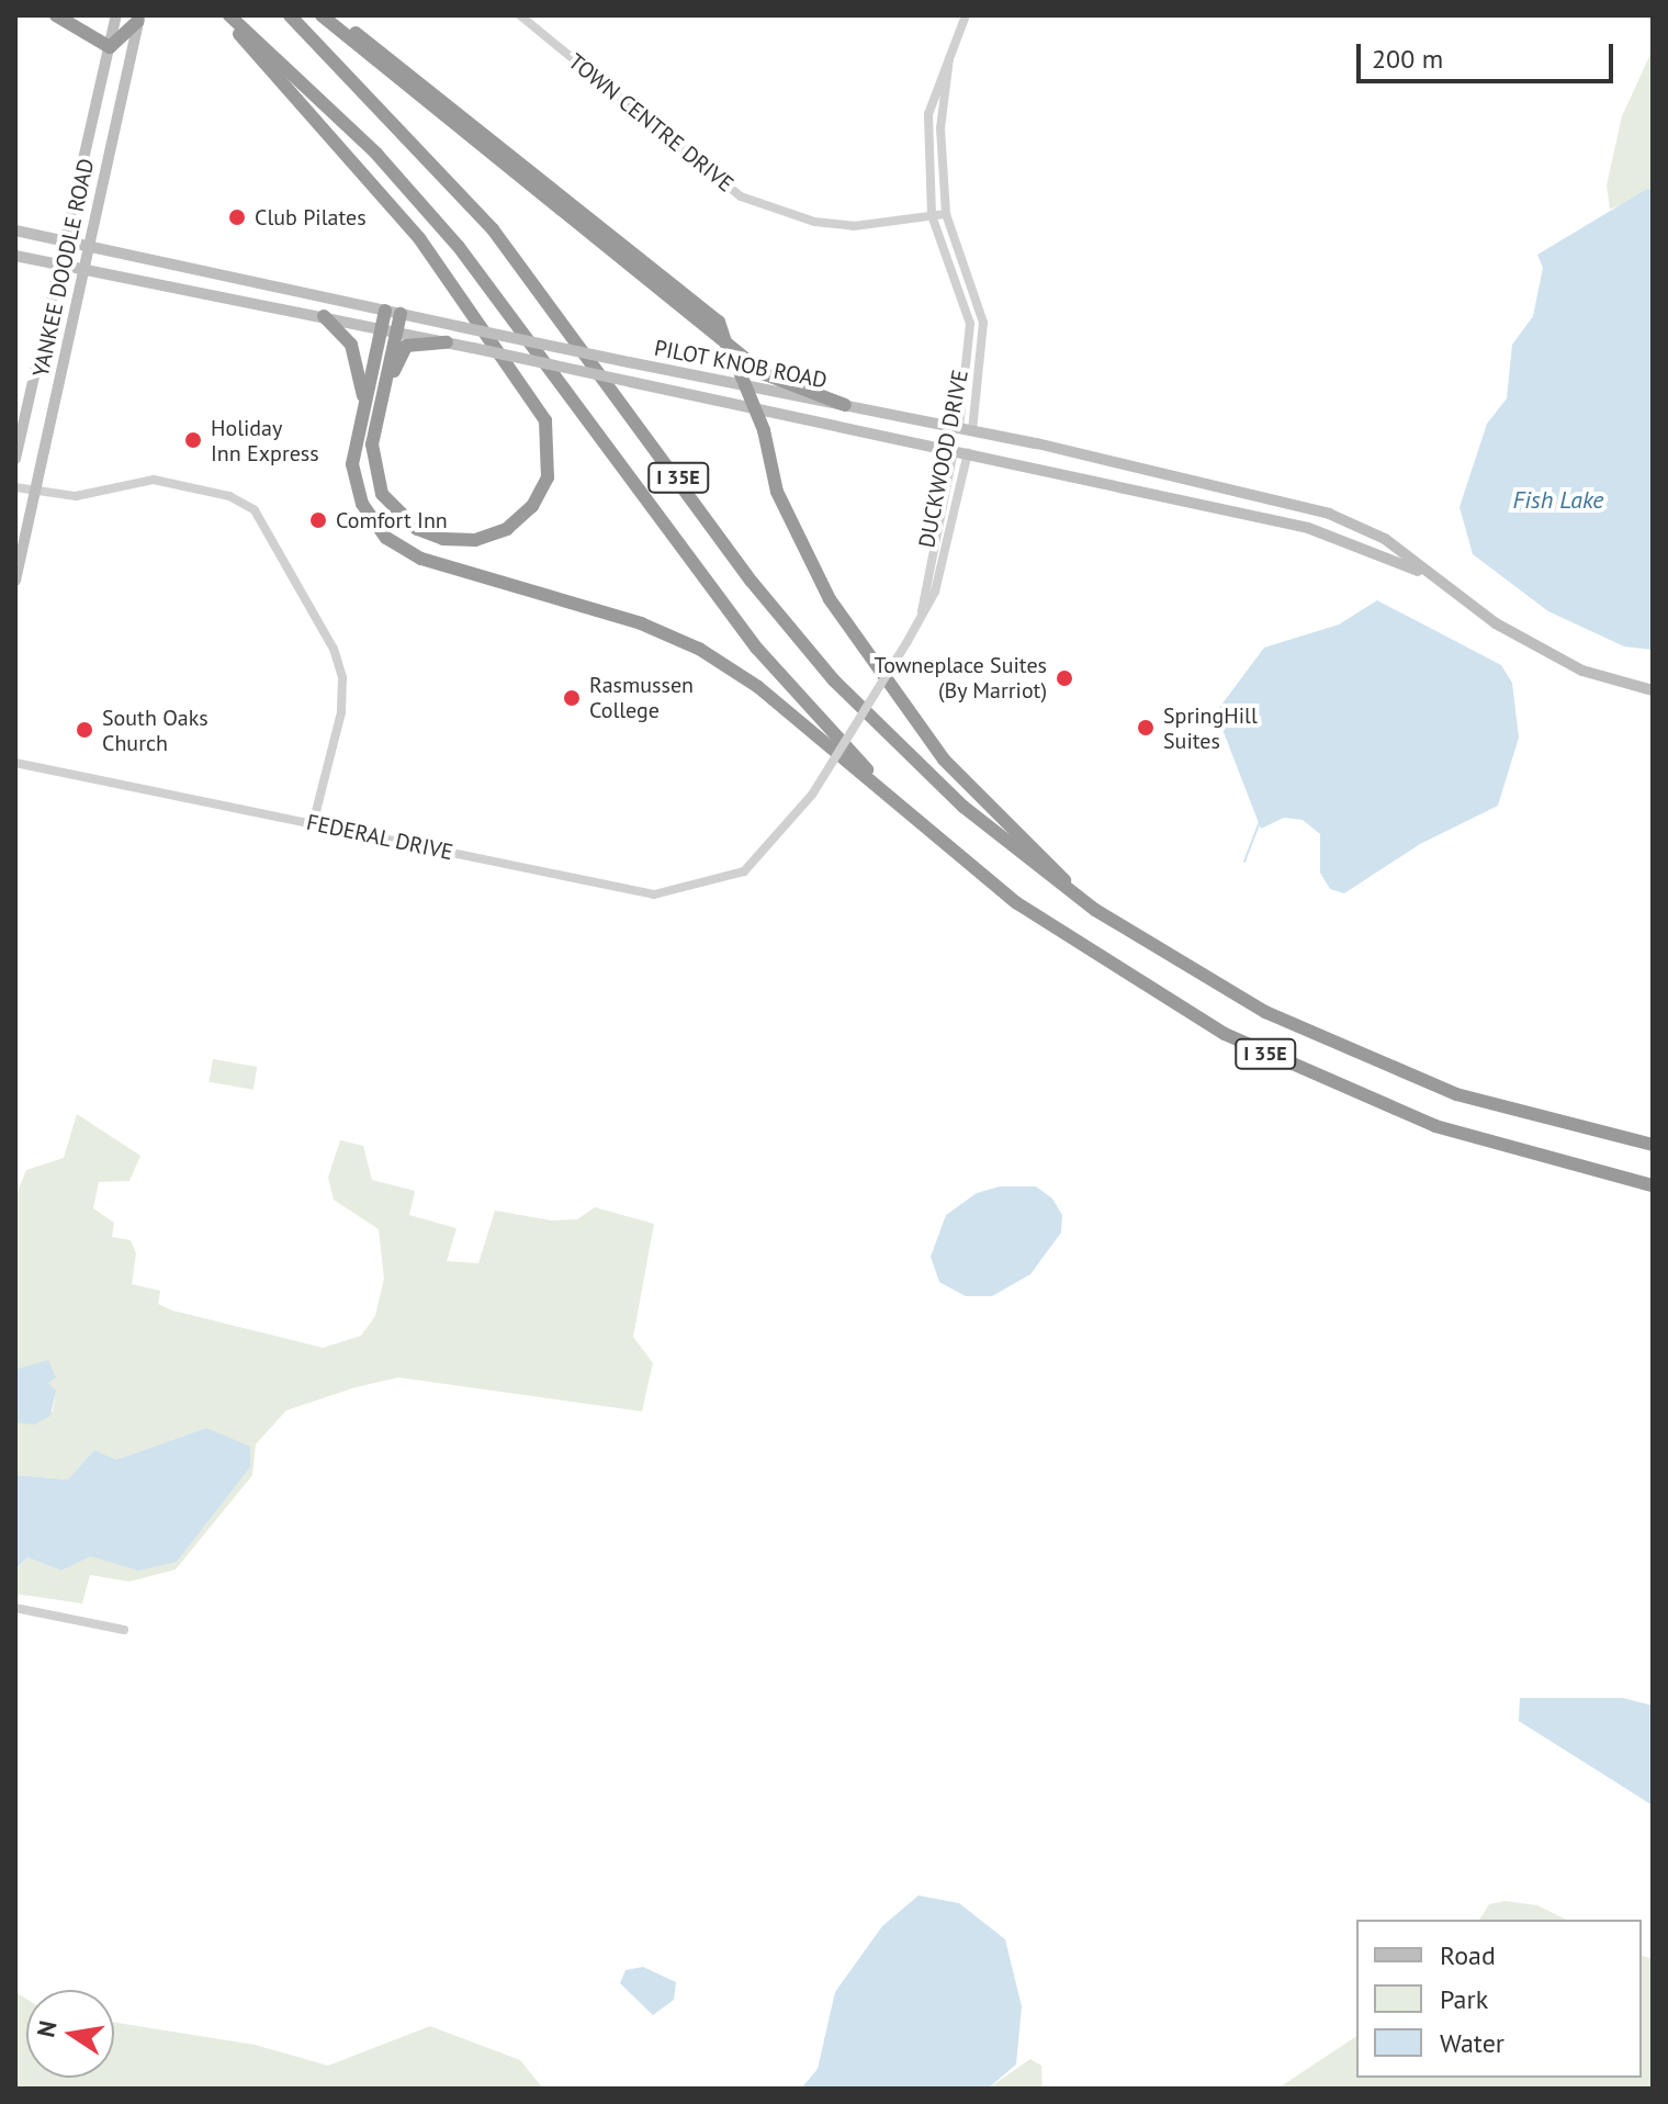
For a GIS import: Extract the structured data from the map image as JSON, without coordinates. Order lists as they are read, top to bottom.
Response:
{
  "streets": {
    "highway": ["I 35E"],
    "main road": ["YANKEE DOODLE ROAD", "PILOT KNOB ROAD", "DUCKWOOD DRIVE"],
    "street": ["TOWN CENTRE DRIVE", "FEDERAL DRIVE"]
  },
  "crossings": [
    ["TOWN CENTRE DRIVE", "DUCKWOOD DRIVE"],
    ["YANKEE DOODLE ROAD", "PILOT KNOB ROAD"],
    ["PILOT KNOB ROAD", "DUCKWOOD DRIVE"],
    ["DUCKWOOD DRIVE", "FEDERAL DRIVE"]
  ],
  "water": ["Fish Lake"],
  "places": [
    "Club Pilates",
    "Holiday Inn Express",
    "Comfort Inn",
    "Towneplace Suites (By Marriot)",
    "Rasmussen College",
    "SpringHill Suites",
    "South Oaks Church"
  ],
  "legend": ["Road", "Park", "Water"],
  "scale_bar": "200 m",
  "north": "left"
}
